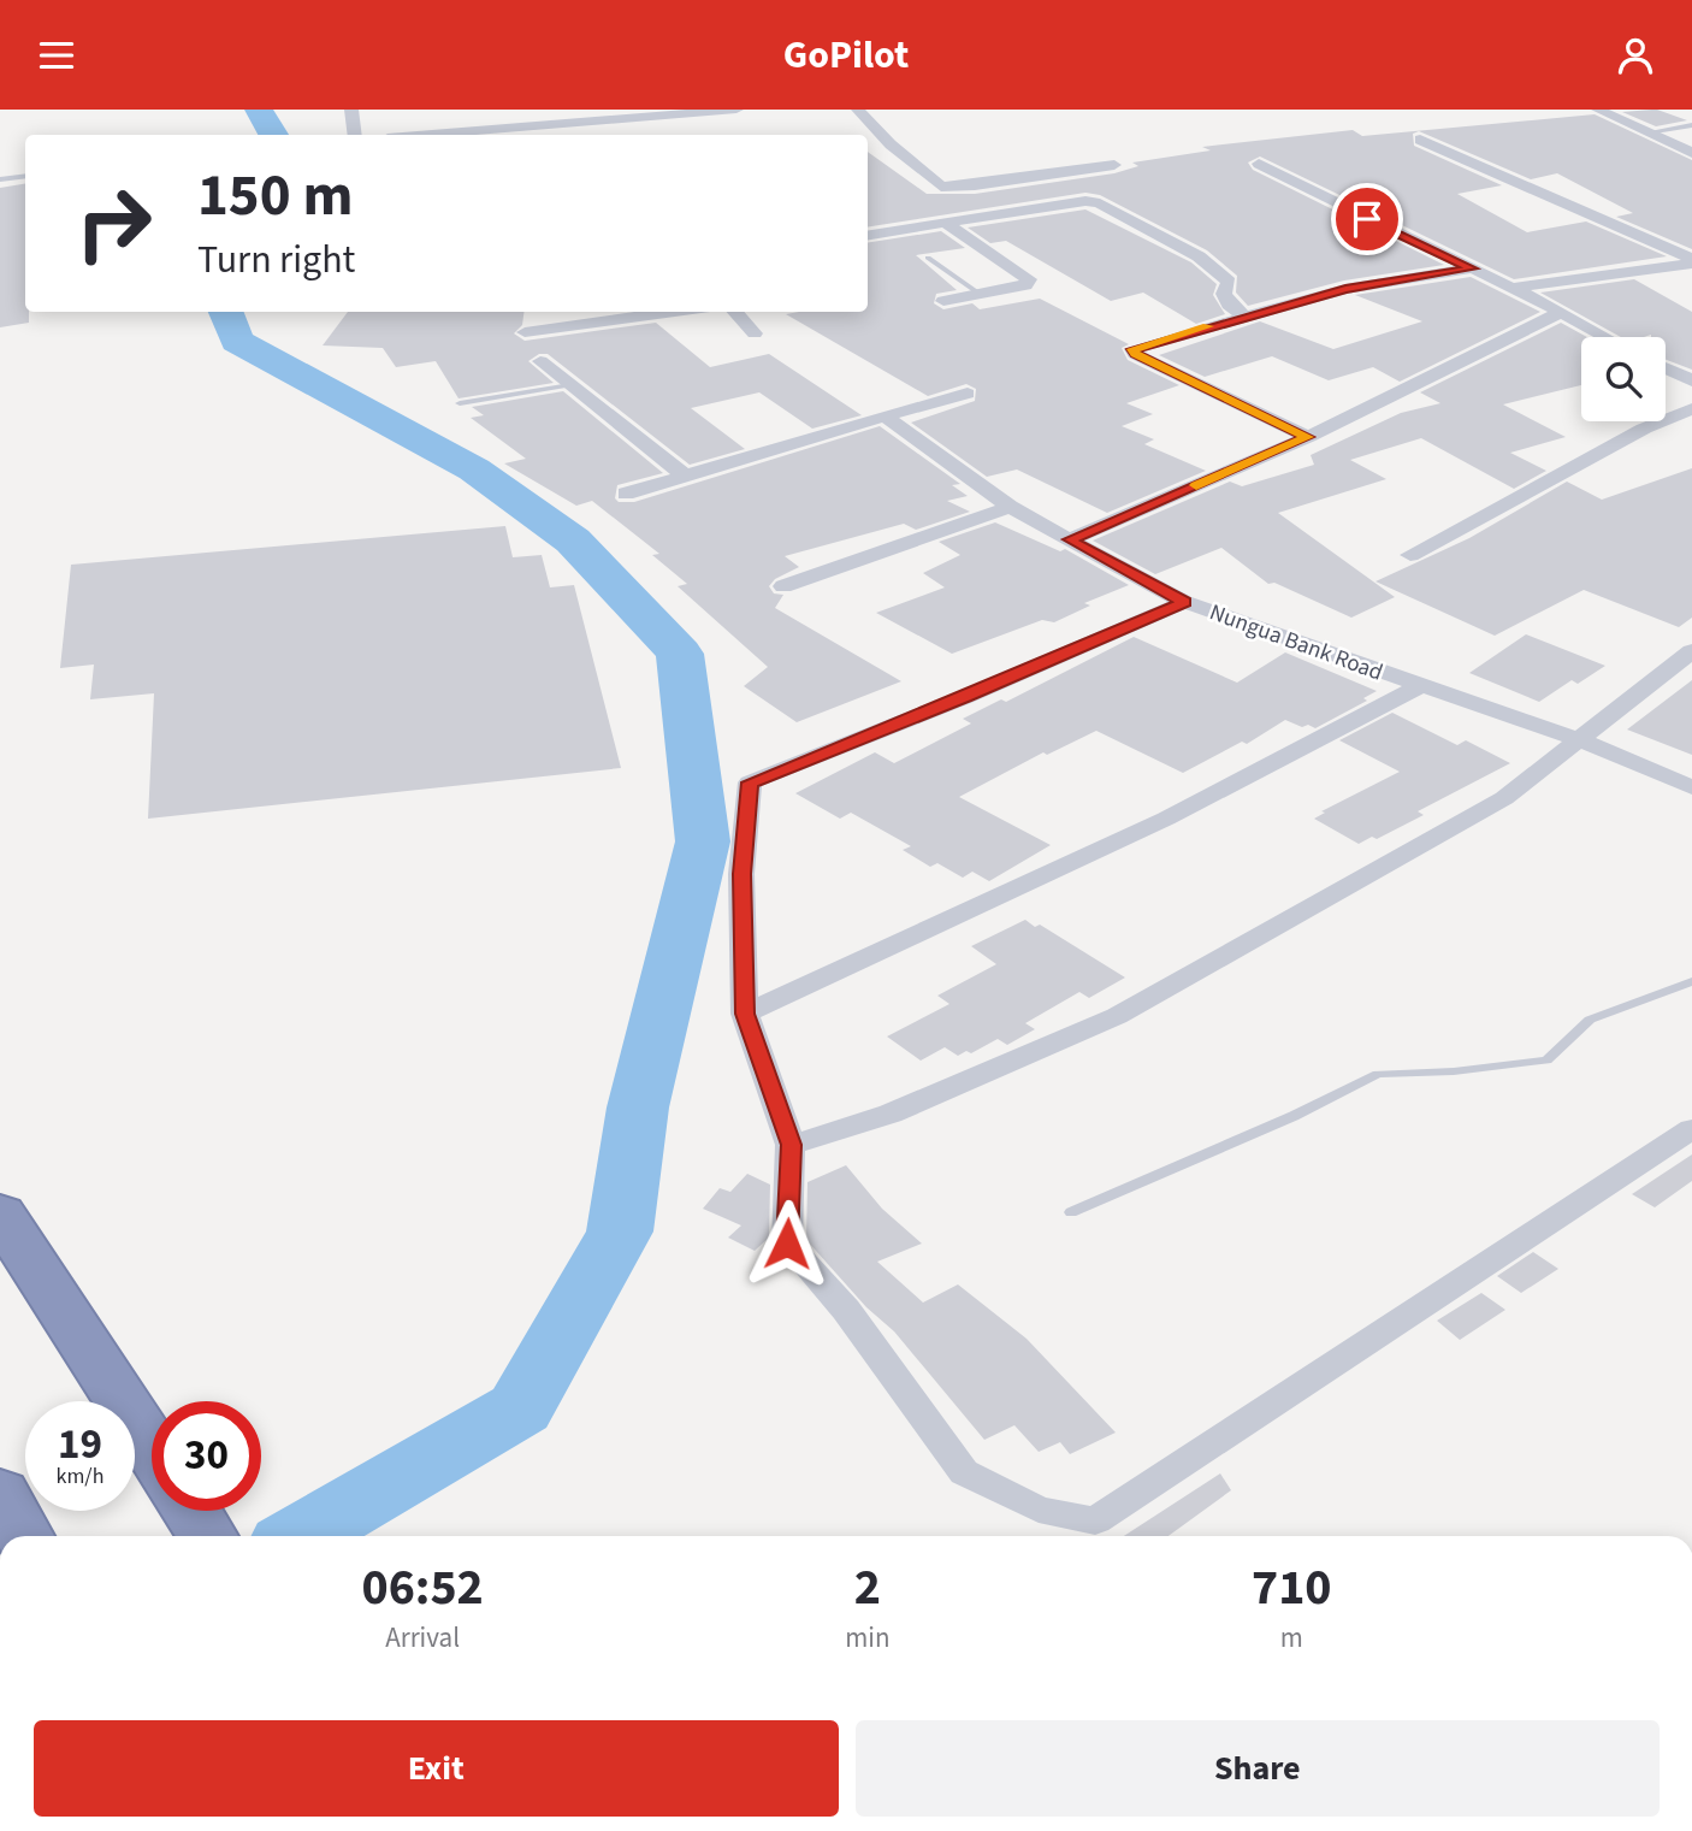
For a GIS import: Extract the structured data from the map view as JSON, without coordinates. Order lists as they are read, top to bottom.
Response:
{
  "streets": {
    "street": ["Nungua Bank Road"]
  },
  "page": {
    "header": "GoPilot",
    "turn": ["150 m", "Turn right"],
    "speed": "19 km/h",
    "limit": "30",
    "eta": [
      "06:52",
      "Arrival",
      "2",
      "min",
      "710",
      "m"
    ],
    "buttons": ["Exit", "Share"]
  }
}
